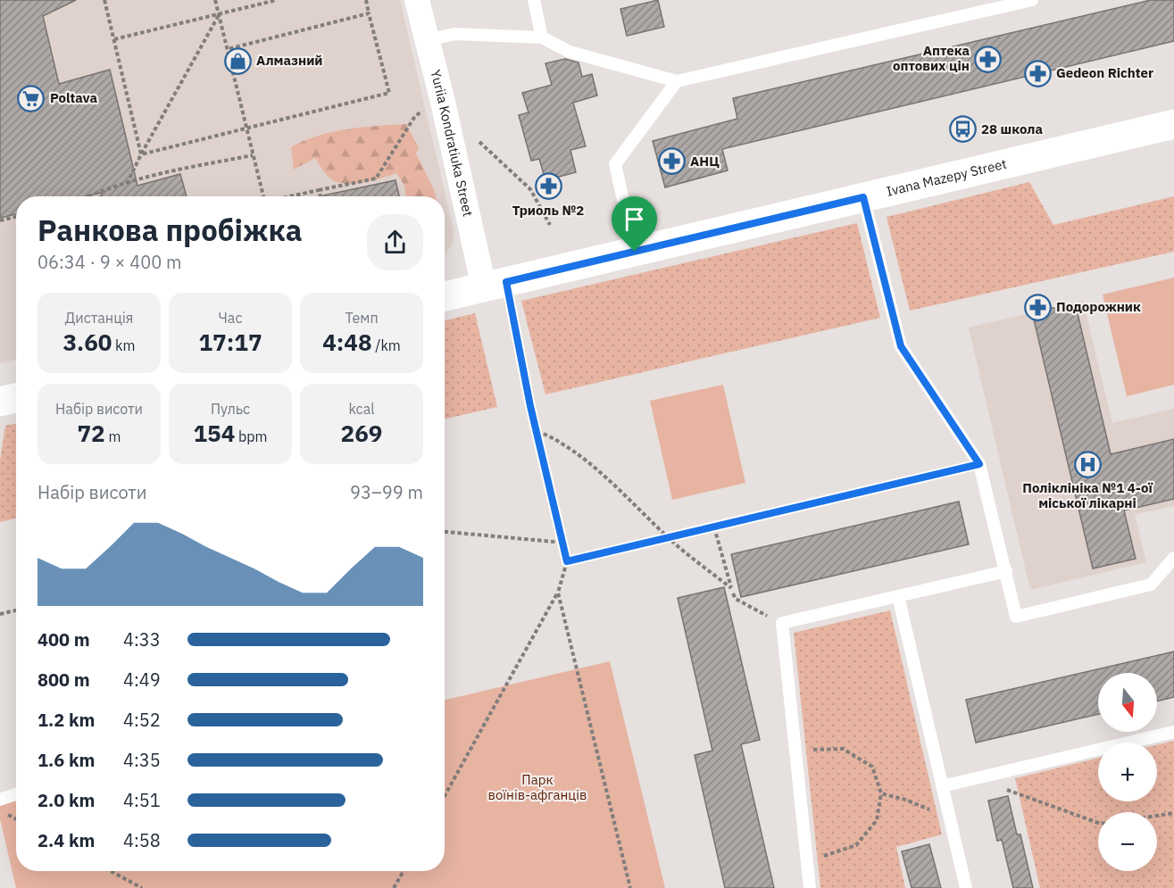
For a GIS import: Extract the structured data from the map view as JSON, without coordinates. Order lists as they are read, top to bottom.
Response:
{
  "streets": {
    "main road": ["Ivana Mazepy Street"],
    "street": ["Yuriia Kondratiuka Street"]
  },
  "crossings": [
    ["Yuriia Kondratiuka Street", "Ivana Mazepy Street"]
  ],
  "parks": ["Парк воїнів-афганців"],
  "places": {
    "pharmacy": [
      "Аптека оптових цін",
      "Gedeon Richter",
      "АНЦ",
      "Триоль №2",
      "Подорожник"
    ],
    "shop": ["Алмазний"],
    "supermarket": ["Poltava"],
    "bus stop": ["28 школа"],
    "hospital": ["Поліклініка №1 4-ої міської лікарні"]
  },
  "north": "bottom",
  "page": {
    "heading": ["Ранкова пробіжка", "06:34 · 9 × 400 m"],
    "stats": [
      ["Дистанція", "3.60 km"],
      ["Час", "17:17"],
      ["Темп", "4:48 /km"],
      ["Набір висоти", "72 m"],
      ["Пульс", "154 bpm"],
      ["kcal", "269"]
    ],
    "chart": ["Набір висоти", "93–99 m"],
    "list": [
      {
        "name": "400 m",
        "note": "4:33"
      },
      {
        "name": "800 m",
        "note": "4:49"
      },
      {
        "name": "1.2 km",
        "note": "4:52"
      },
      {
        "name": "1.6 km",
        "note": "4:35"
      },
      {
        "name": "2.0 km",
        "note": "4:51"
      },
      {
        "name": "2.4 km",
        "note": "4:58"
      }
    ],
    "map_buttons": ["+", "−"]
  }
}
